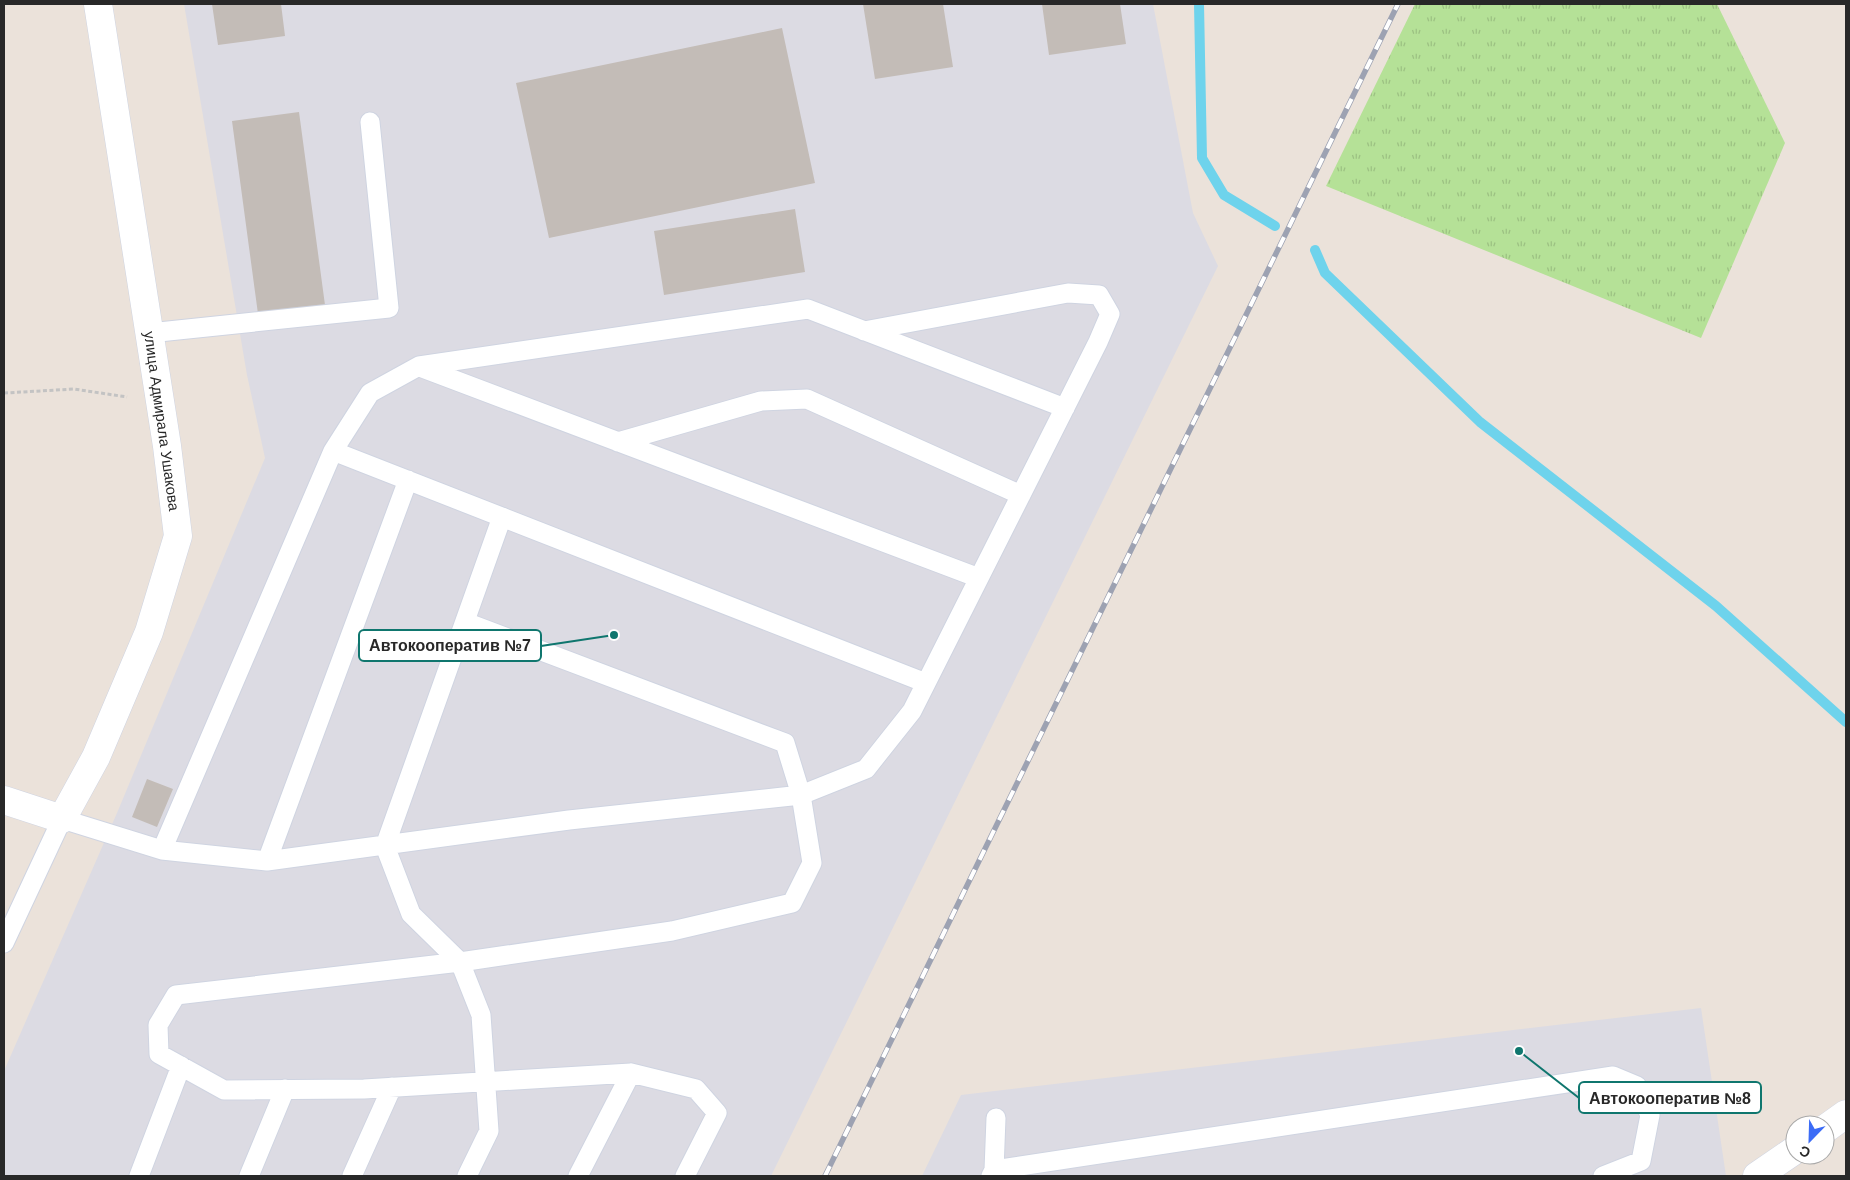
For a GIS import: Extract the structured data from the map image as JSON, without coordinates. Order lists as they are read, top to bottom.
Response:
{
  "streets": {
    "street": ["улица Адмирала Ушакова"]
  },
  "places": ["Автокооператив №7", "Автокооператив №8"],
  "north": "bottom left"
}
